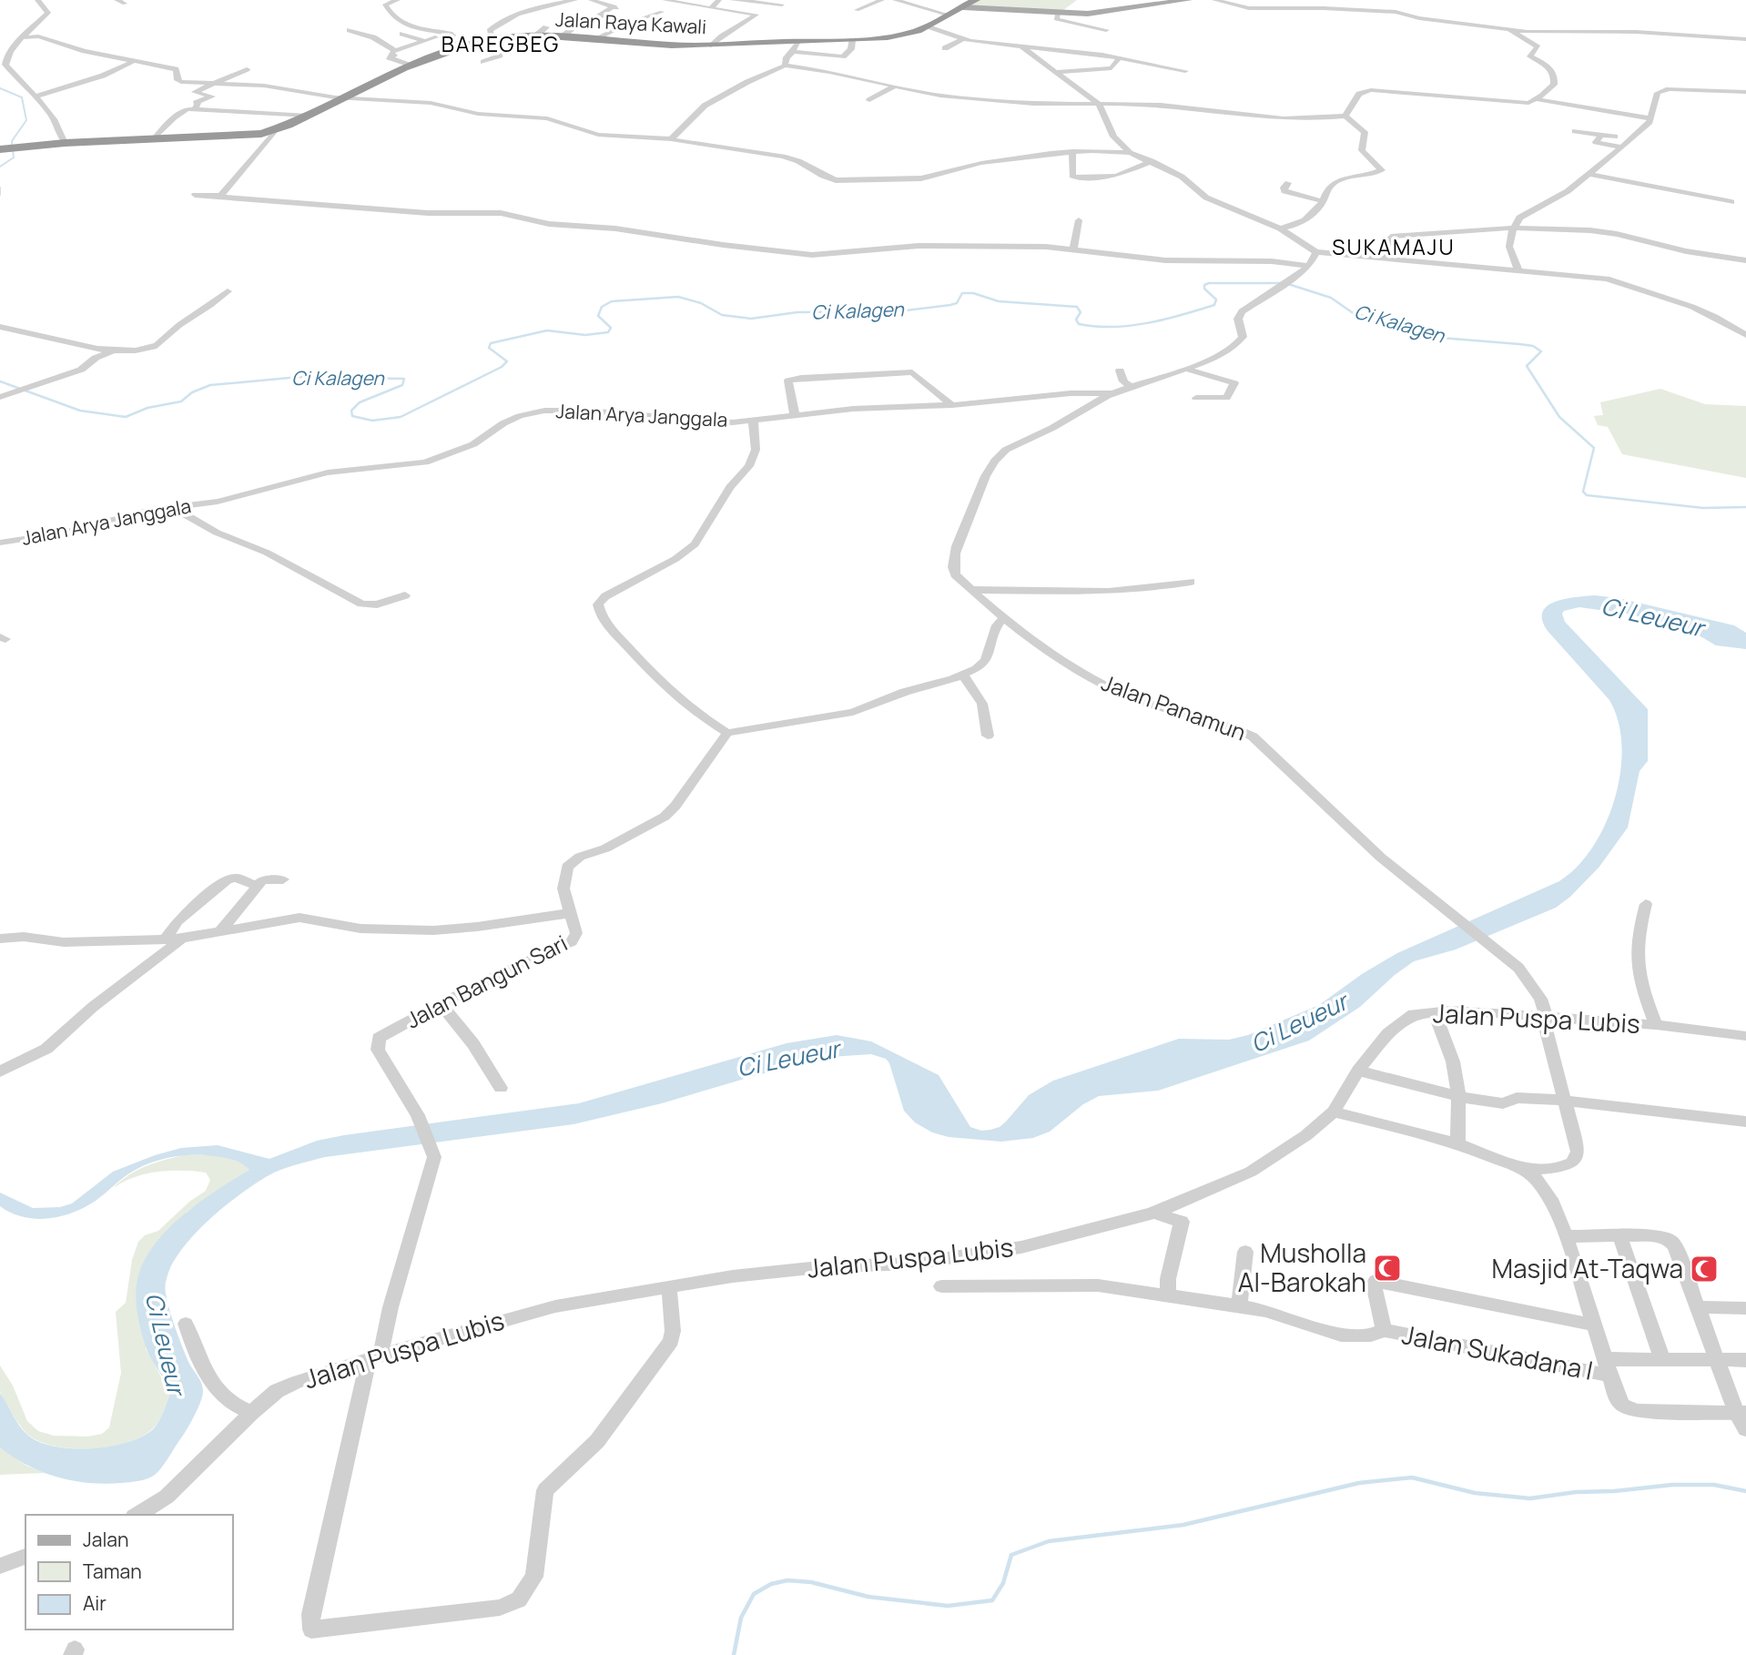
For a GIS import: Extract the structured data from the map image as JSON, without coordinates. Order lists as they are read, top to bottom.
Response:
{
  "streets": {
    "highway": ["Jalan Raya Kawali"],
    "street": [
      "Jalan Arya Janggala",
      "Jalan Panamun",
      "Jalan Bangun Sari",
      "Jalan Puspa Lubis",
      "Jalan Sukadana I"
    ]
  },
  "crossings": [
    ["Jalan Arya Janggala", "Jalan Panamun"],
    ["Jalan Panamun", "Jalan Puspa Lubis"],
    ["Jalan Bangun Sari", "Jalan Puspa Lubis"]
  ],
  "districts": ["BAREGBEG", "SUKAMAJU"],
  "water": ["Ci Kalagen", "Ci Leueur"],
  "places": {
    "mosque": ["Musholla Al-Barokah", "Masjid At-Taqwa"]
  },
  "legend": ["Jalan", "Taman", "Air"]
}
